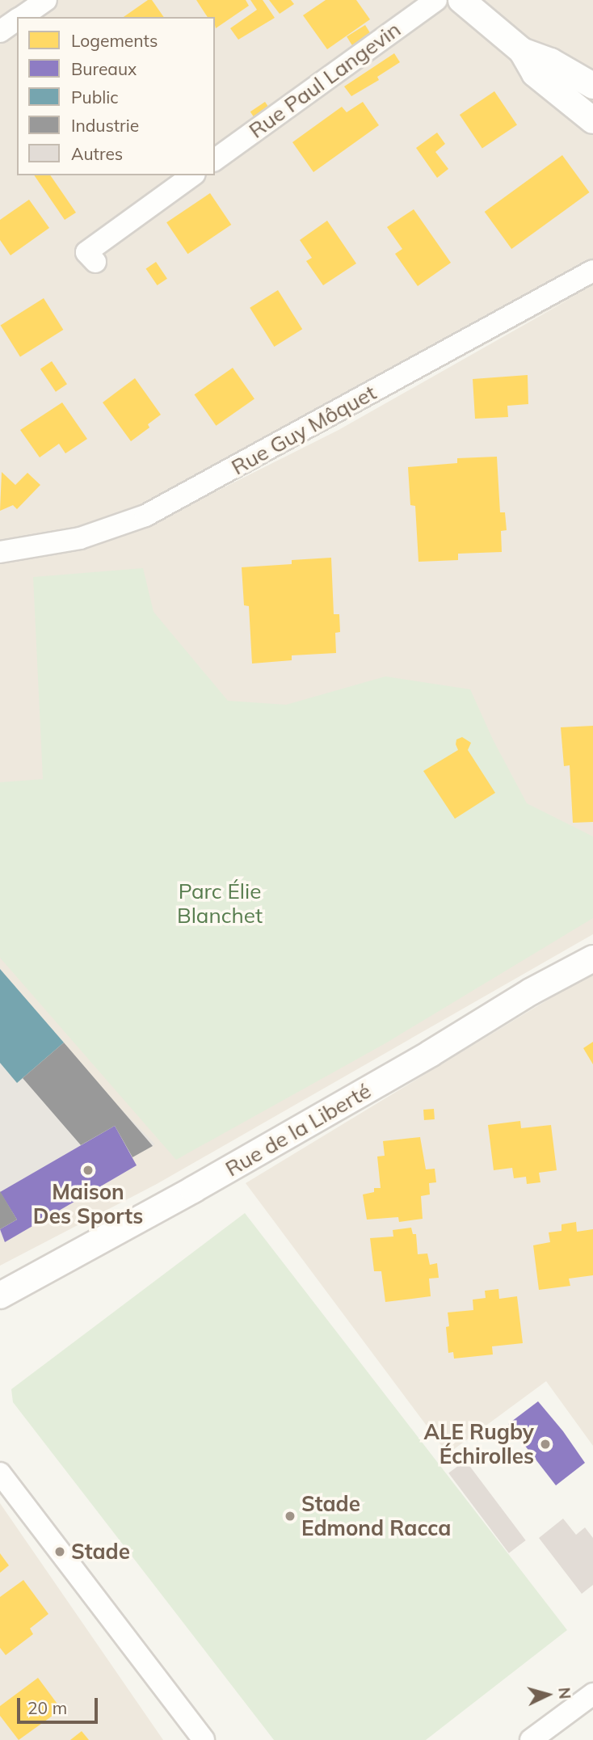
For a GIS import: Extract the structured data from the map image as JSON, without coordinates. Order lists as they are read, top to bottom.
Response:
{
  "streets": {
    "street": ["Rue Paul Langevin", "Rue Guy Môquet", "Rue de la Liberté"]
  },
  "parks": ["Parc Élie Blanchet"],
  "places": [
    "Maison Des Sports",
    "ALE Rugby Échirolles",
    "Stade Edmond Racca",
    "Stade"
  ],
  "legend": [
    "Logements",
    "Bureaux",
    "Public",
    "Industrie",
    "Autres"
  ],
  "scale_bar": "20 m",
  "north": "right"
}
